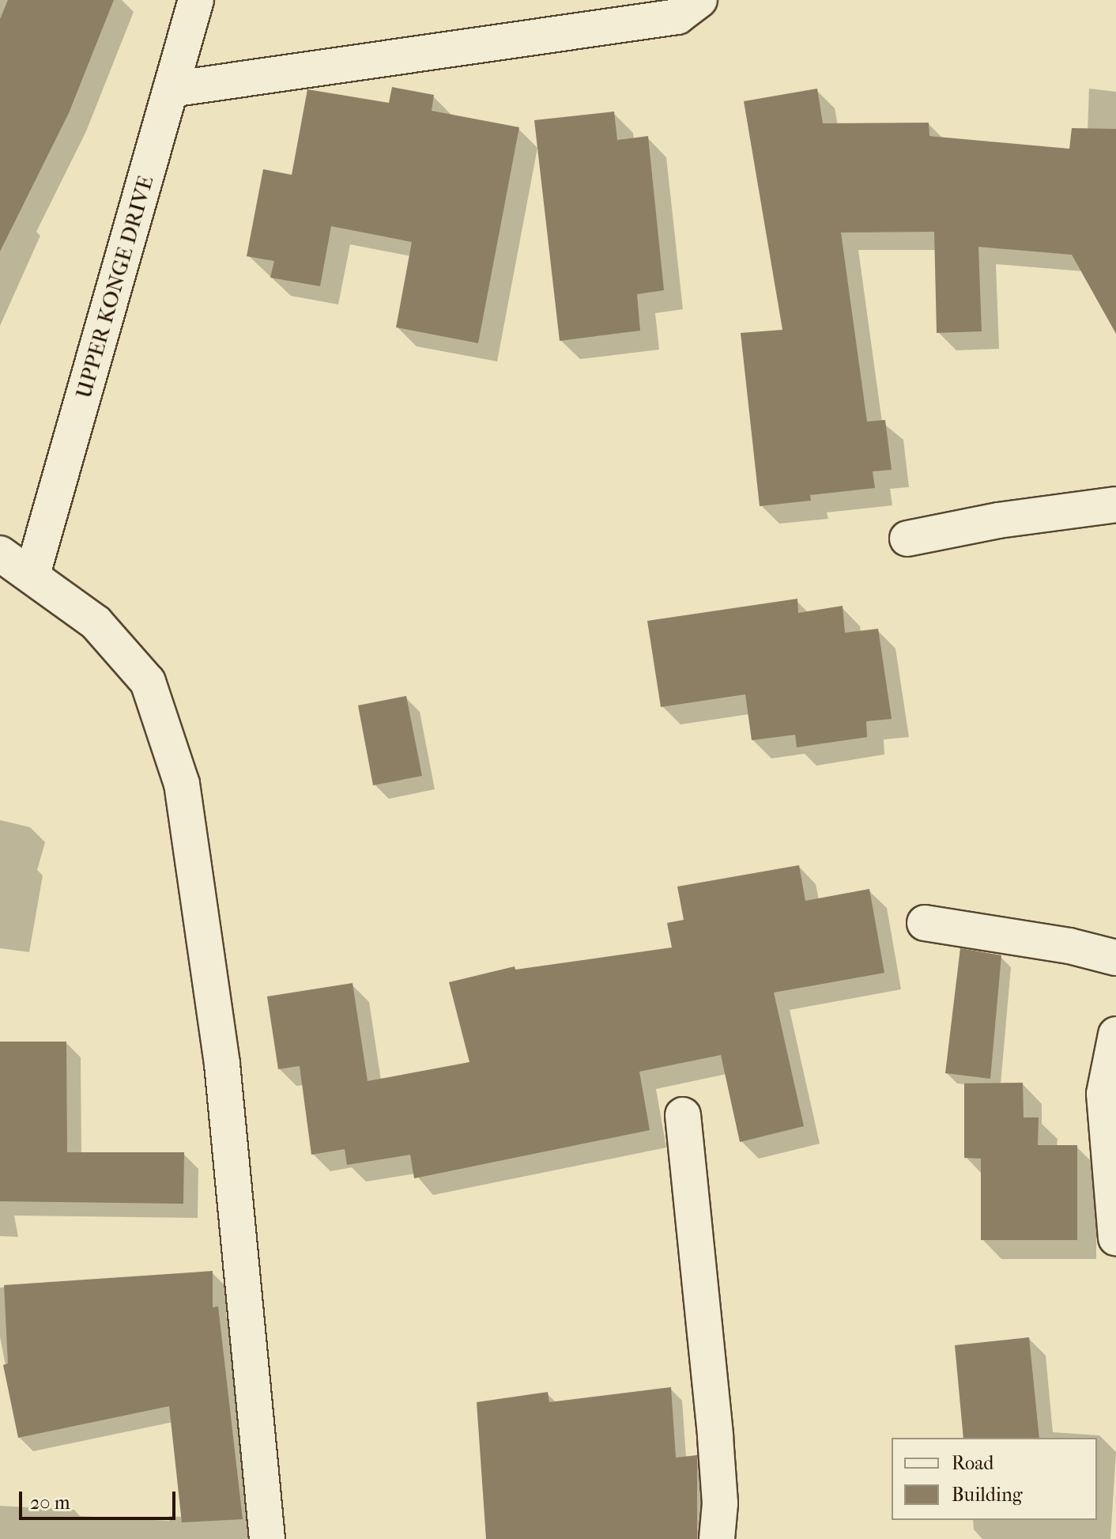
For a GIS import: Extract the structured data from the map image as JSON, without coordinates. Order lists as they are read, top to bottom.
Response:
{
  "streets": {
    "street": ["UPPER KONGE DRIVE"]
  },
  "legend": ["Road", "Building"],
  "scale_bar": "20 m"
}
